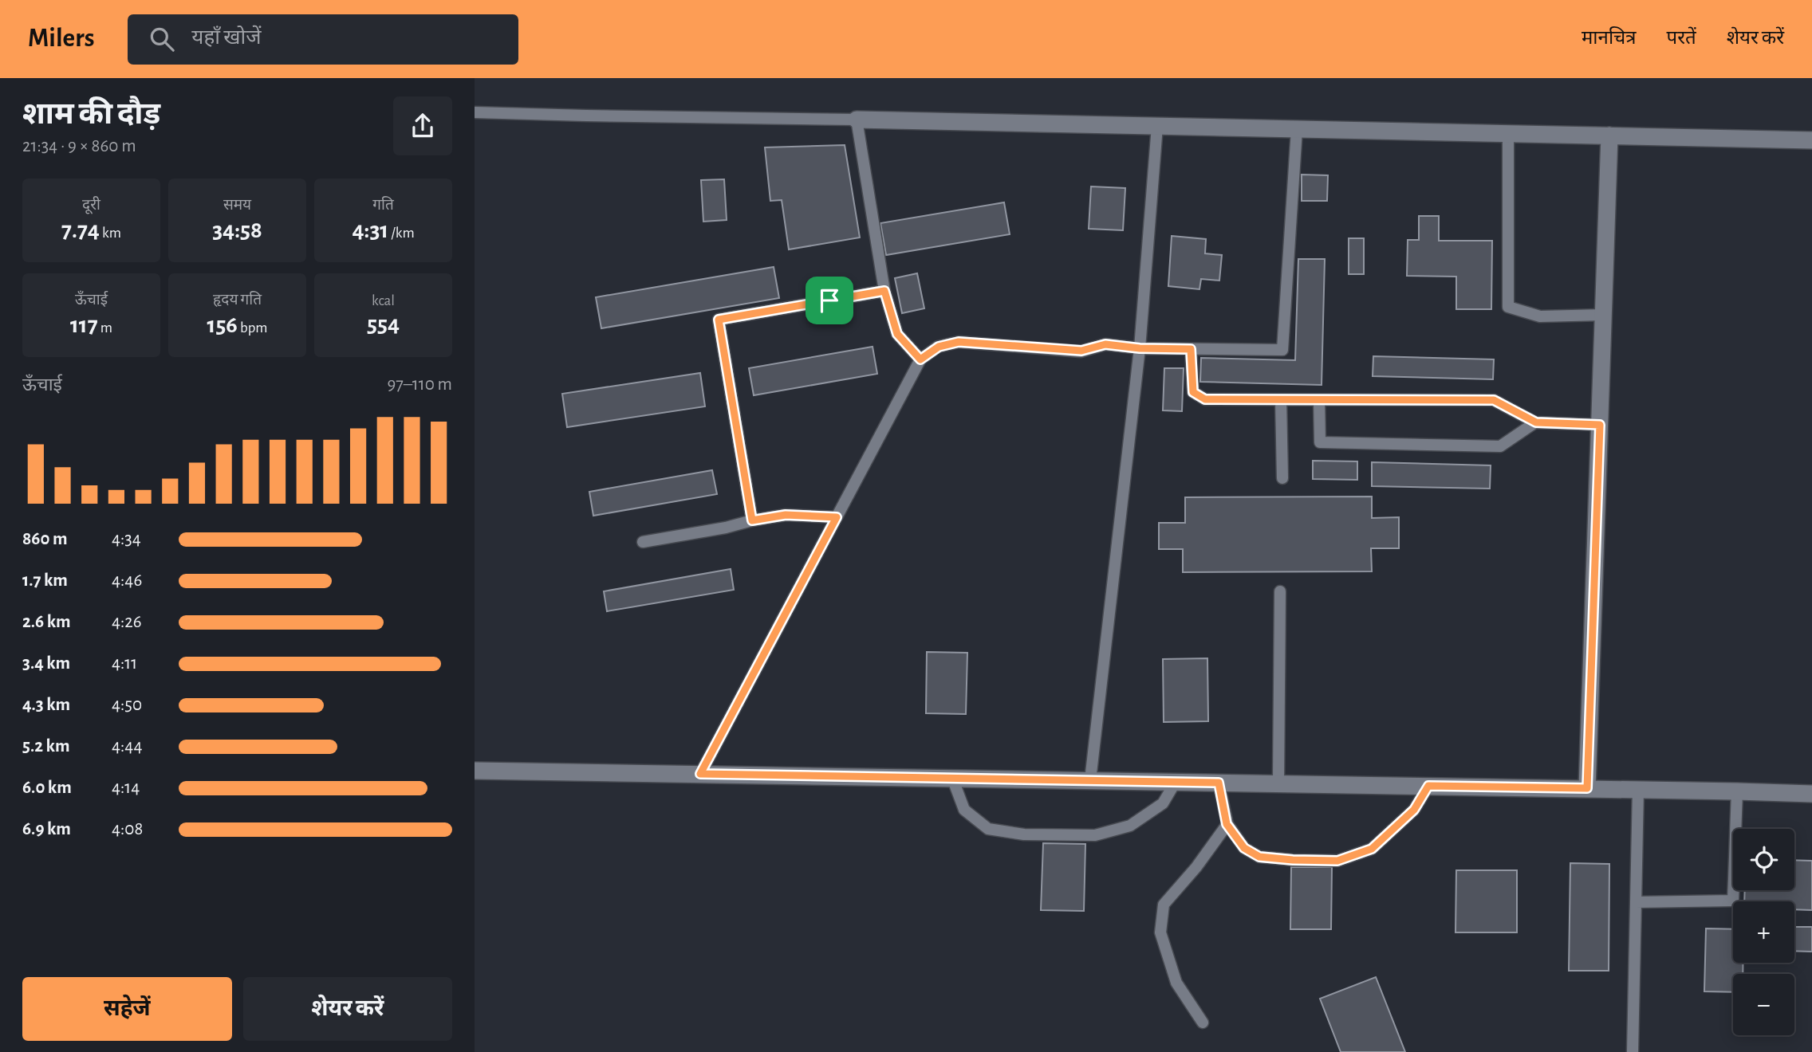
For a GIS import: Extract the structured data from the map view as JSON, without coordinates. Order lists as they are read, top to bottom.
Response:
{
  "page": {
    "header": "Milers",
    "search": "यहाँ खोजें",
    "nav": ["मानचित्र", "परतें", "शेयर करें"],
    "heading": ["शाम की दौड़", "21:34 · 9 × 860 m"],
    "stats": [
      ["दूरी", "7.74 km"],
      ["समय", "34:58"],
      ["गति", "4:31 /km"],
      ["ऊँचाई", "117 m"],
      ["हृदय गति", "156 bpm"],
      ["kcal", "554"]
    ],
    "chart": ["ऊँचाई", "97–110 m"],
    "list": [
      {
        "name": "860 m",
        "note": "4:34"
      },
      {
        "name": "1.7 km",
        "note": "4:46"
      },
      {
        "name": "2.6 km",
        "note": "4:26"
      },
      {
        "name": "3.4 km",
        "note": "4:11"
      },
      {
        "name": "4.3 km",
        "note": "4:50"
      },
      {
        "name": "5.2 km",
        "note": "4:44"
      },
      {
        "name": "6.0 km",
        "note": "4:14"
      },
      {
        "name": "6.9 km",
        "note": "4:08"
      }
    ],
    "map_buttons": ["+", "−"],
    "buttons": ["सहेजें", "शेयर करें"]
  }
}
